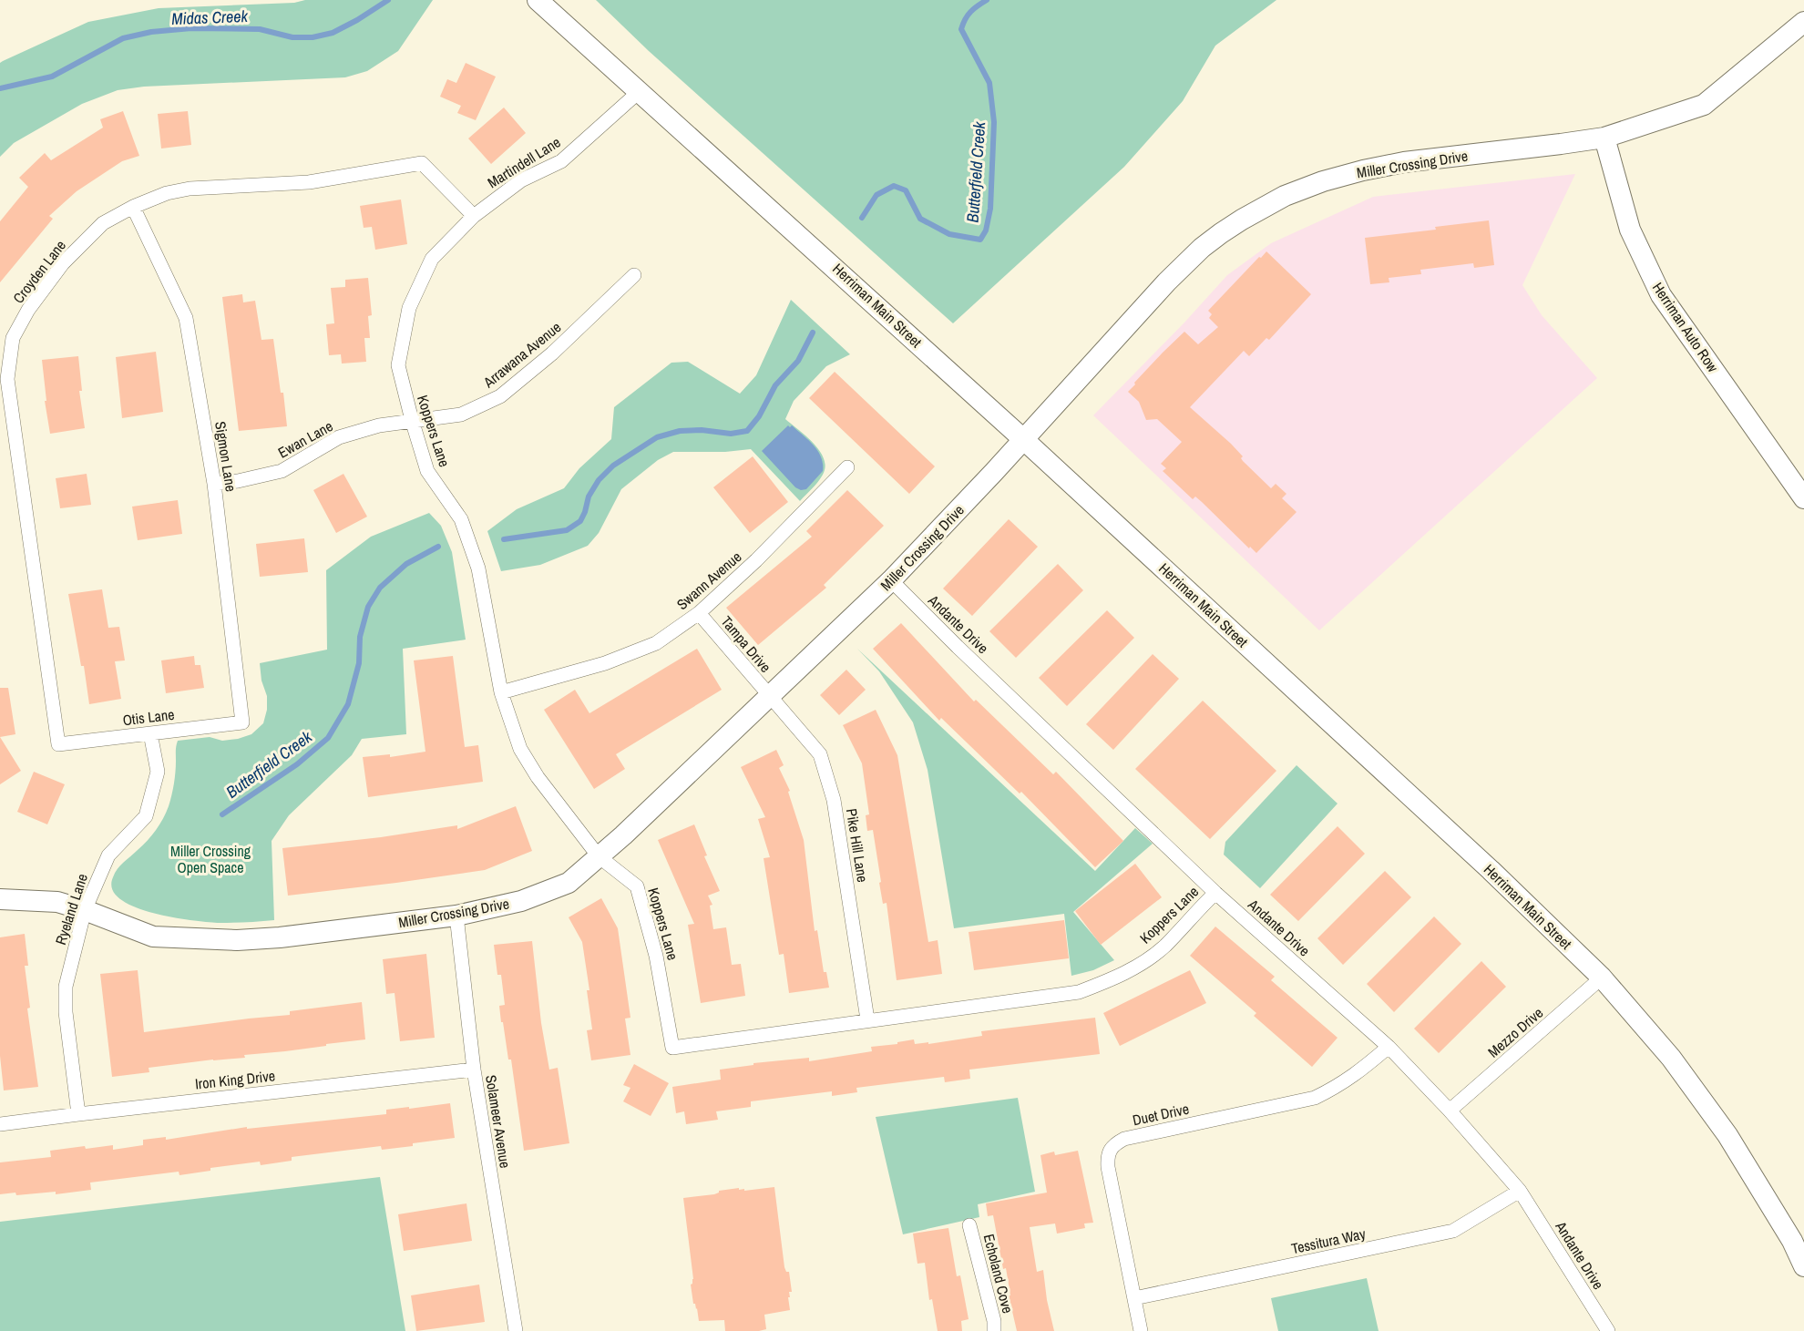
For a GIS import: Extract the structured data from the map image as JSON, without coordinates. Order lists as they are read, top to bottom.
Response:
{
  "streets": {
    "street": [
      "Martindell Lane",
      "Miller Crossing Drive",
      "Croyden Lane",
      "Herriman Main Street",
      "Herriman Auto Row",
      "Arrawana Avenue",
      "Koppers Lane",
      "Ewan Lane",
      "Sigmon Lane",
      "Swann Avenue",
      "Andante Drive",
      "Tampa Drive",
      "Otis Lane",
      "Pike Hill Lane",
      "Ryeland Lane",
      "Mezzo Drive",
      "Iron King Drive",
      "Duet Drive",
      "Solameer Avenue",
      "Tessitura Way",
      "Echoland Cove"
    ]
  },
  "crossings": [
    ["Martindell Lane", "Croyden Lane"],
    ["Martindell Lane", "Herriman Main Street"],
    ["Martindell Lane", "Koppers Lane"],
    ["Miller Crossing Drive", "Herriman Main Street"],
    ["Miller Crossing Drive", "Herriman Auto Row"],
    ["Miller Crossing Drive", "Koppers Lane"],
    ["Miller Crossing Drive", "Andante Drive"],
    ["Miller Crossing Drive", "Tampa Drive"],
    ["Miller Crossing Drive", "Pike Hill Lane"],
    ["Miller Crossing Drive", "Ryeland Lane"],
    ["Miller Crossing Drive", "Solameer Avenue"],
    ["Croyden Lane", "Koppers Lane"],
    ["Croyden Lane", "Sigmon Lane"],
    ["Croyden Lane", "Otis Lane"],
    ["Herriman Main Street", "Mezzo Drive"],
    ["Arrawana Avenue", "Koppers Lane"],
    ["Arrawana Avenue", "Ewan Lane"],
    ["Koppers Lane", "Ewan Lane"],
    ["Koppers Lane", "Swann Avenue"],
    ["Koppers Lane", "Andante Drive"],
    ["Koppers Lane", "Pike Hill Lane"],
    ["Ewan Lane", "Sigmon Lane"],
    ["Sigmon Lane", "Otis Lane"],
    ["Swann Avenue", "Tampa Drive"],
    ["Andante Drive", "Mezzo Drive"],
    ["Andante Drive", "Duet Drive"],
    ["Andante Drive", "Tessitura Way"],
    ["Tampa Drive", "Pike Hill Lane"],
    ["Otis Lane", "Ryeland Lane"],
    ["Ryeland Lane", "Iron King Drive"],
    ["Iron King Drive", "Solameer Avenue"],
    ["Duet Drive", "Tessitura Way"]
  ],
  "water": ["Midas Creek", "Butterfield Creek"],
  "parks": ["Miller Crossing Open Space"]
}
